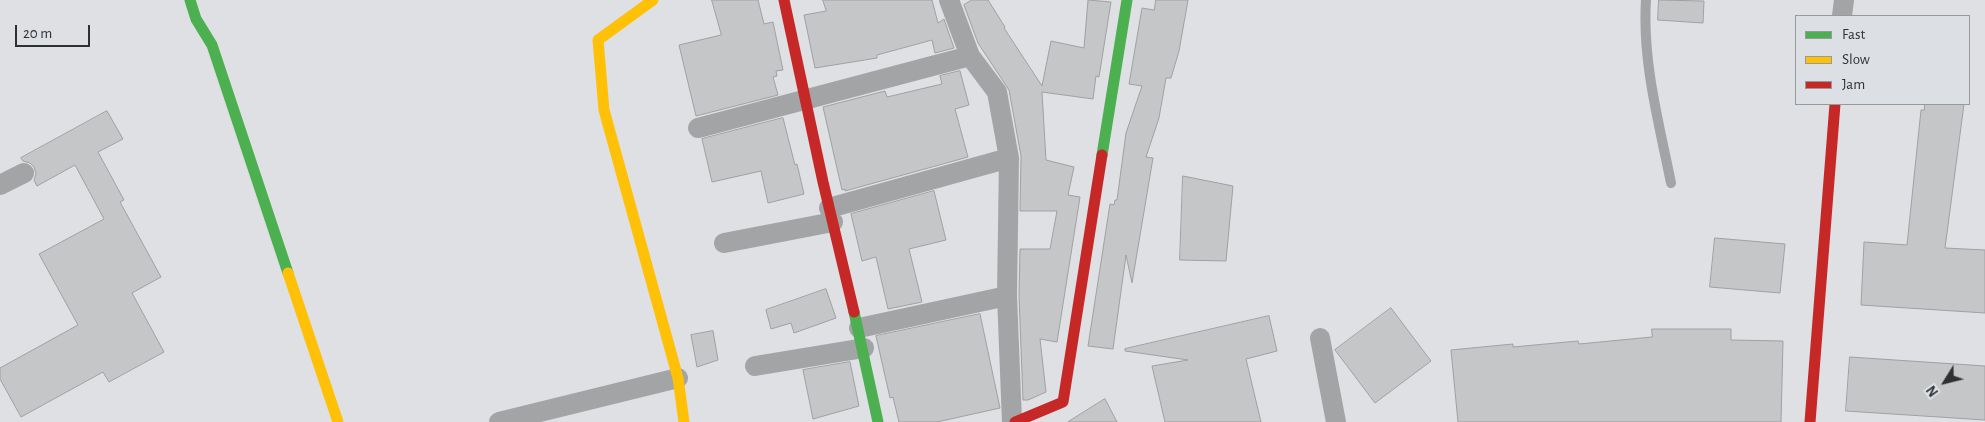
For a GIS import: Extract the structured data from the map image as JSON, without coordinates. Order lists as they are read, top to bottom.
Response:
{
  "legend": ["Fast", "Slow", "Jam"],
  "scale_bar": "20 m",
  "north": "bottom left"
}
